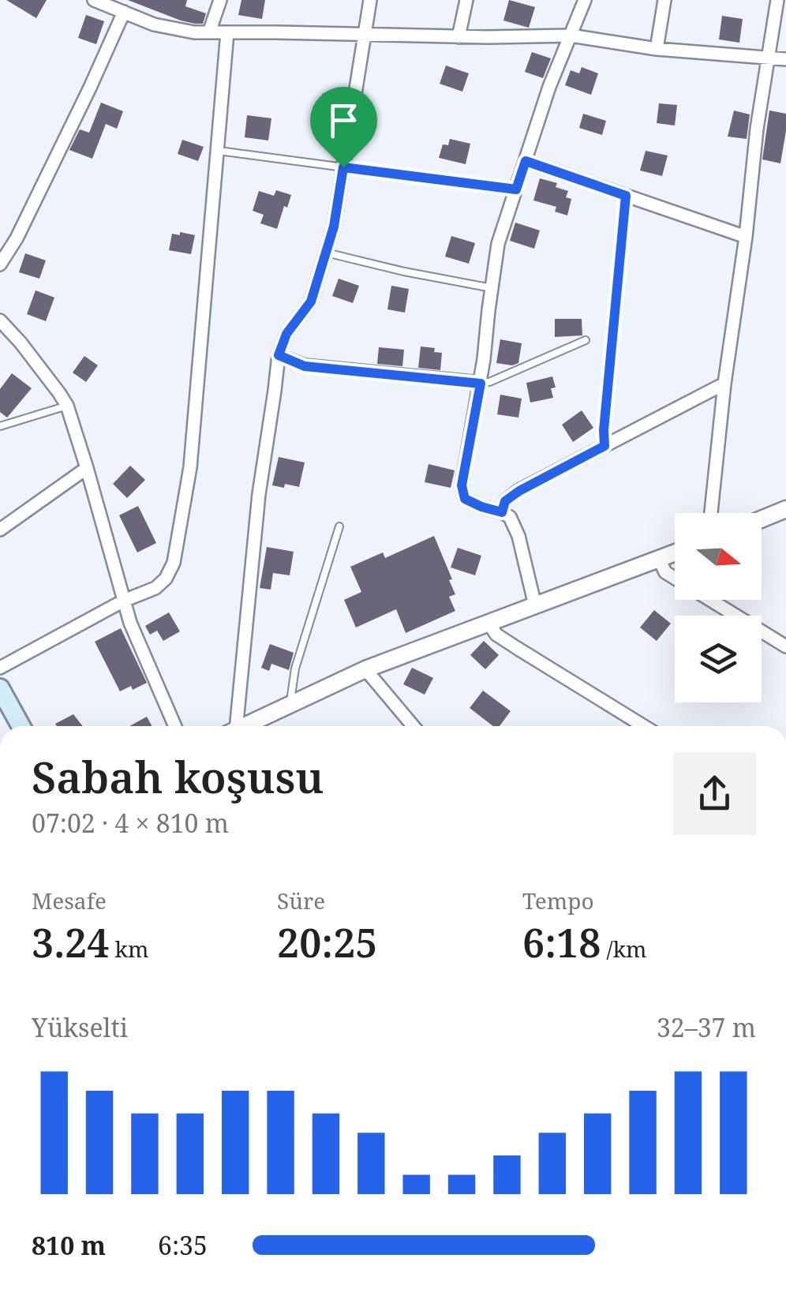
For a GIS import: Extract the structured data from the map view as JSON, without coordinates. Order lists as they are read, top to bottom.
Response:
{
  "north": "right",
  "page": {
    "heading": ["Sabah koşusu", "07:02 · 4 × 810 m"],
    "stats": [
      ["Mesafe", "3.24 km"],
      ["Süre", "20:25"],
      ["Tempo", "6:18 /km"]
    ],
    "chart": ["Yükselti", "32–37 m"],
    "list": [
      {
        "name": "810 m",
        "note": "6:35"
      }
    ]
  }
}
